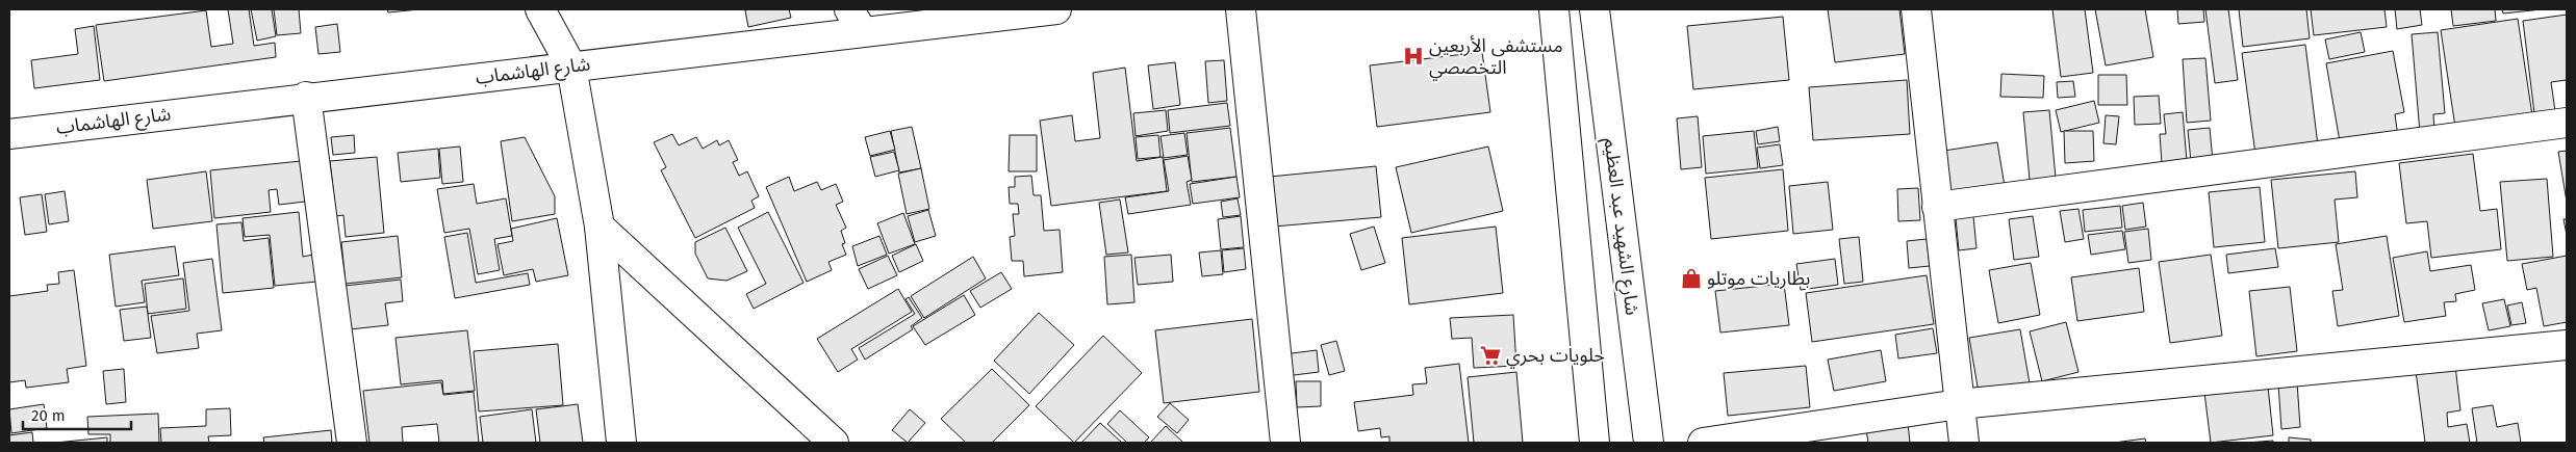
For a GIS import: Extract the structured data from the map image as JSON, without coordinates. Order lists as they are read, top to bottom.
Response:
{
  "streets": {
    "street": ["شارع الهاشماب", "شارع الشهيد عبد العظيم"]
  },
  "places": {
    "hospital": ["مستشفى الأربعين التخصصي"],
    "shop": ["بطاريات موتلو"],
    "supermarket": ["حلويات بحري"]
  },
  "scale_bar": "20 m"
}
